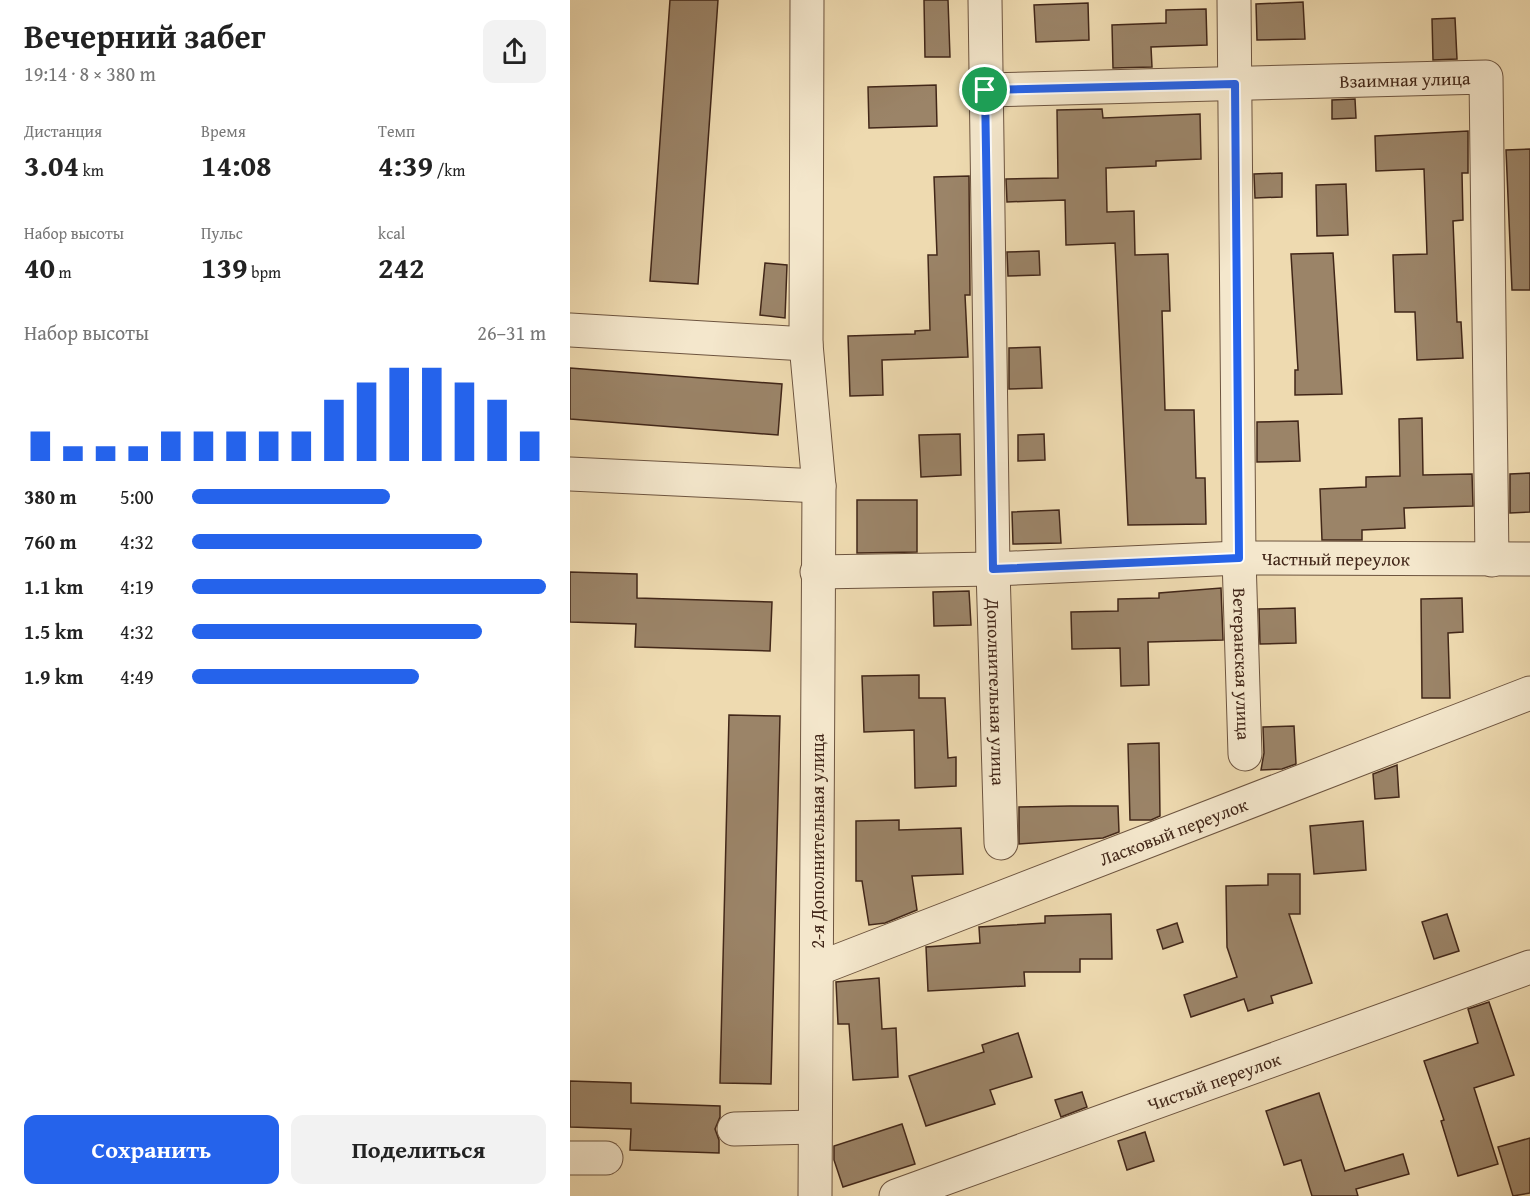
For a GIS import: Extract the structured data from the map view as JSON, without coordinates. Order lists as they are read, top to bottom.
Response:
{
  "streets": {
    "street": [
      "Взаимная улица",
      "Частный переулок",
      "Ветеранская улица",
      "Дополнительная улица",
      "Ласковый переулок",
      "2-я Дополнительная улица",
      "Чистый переулок"
    ]
  },
  "crossings": [
    ["Взаимная улица", "Частный переулок"],
    ["Взаимная улица", "Ветеранская улица"],
    ["Взаимная улица", "Дополнительная улица"],
    ["Частный переулок", "Ветеранская улица"],
    ["Частный переулок", "Дополнительная улица"],
    ["Частный переулок", "2-я Дополнительная улица"],
    ["Ласковый переулок", "2-я Дополнительная улица"]
  ],
  "page": {
    "heading": ["Вечерний забег", "19:14 · 8 × 380 m"],
    "stats": [
      ["Дистанция", "3.04 km"],
      ["Время", "14:08"],
      ["Темп", "4:39 /km"],
      ["Набор высоты", "40 m"],
      ["Пульс", "139 bpm"],
      ["kcal", "242"]
    ],
    "chart": ["Набор высоты", "26–31 m"],
    "list": [
      {
        "name": "380 m",
        "note": "5:00"
      },
      {
        "name": "760 m",
        "note": "4:32"
      },
      {
        "name": "1.1 km",
        "note": "4:19"
      },
      {
        "name": "1.5 km",
        "note": "4:32"
      },
      {
        "name": "1.9 km",
        "note": "4:49"
      }
    ],
    "buttons": ["Сохранить", "Поделиться"]
  }
}
